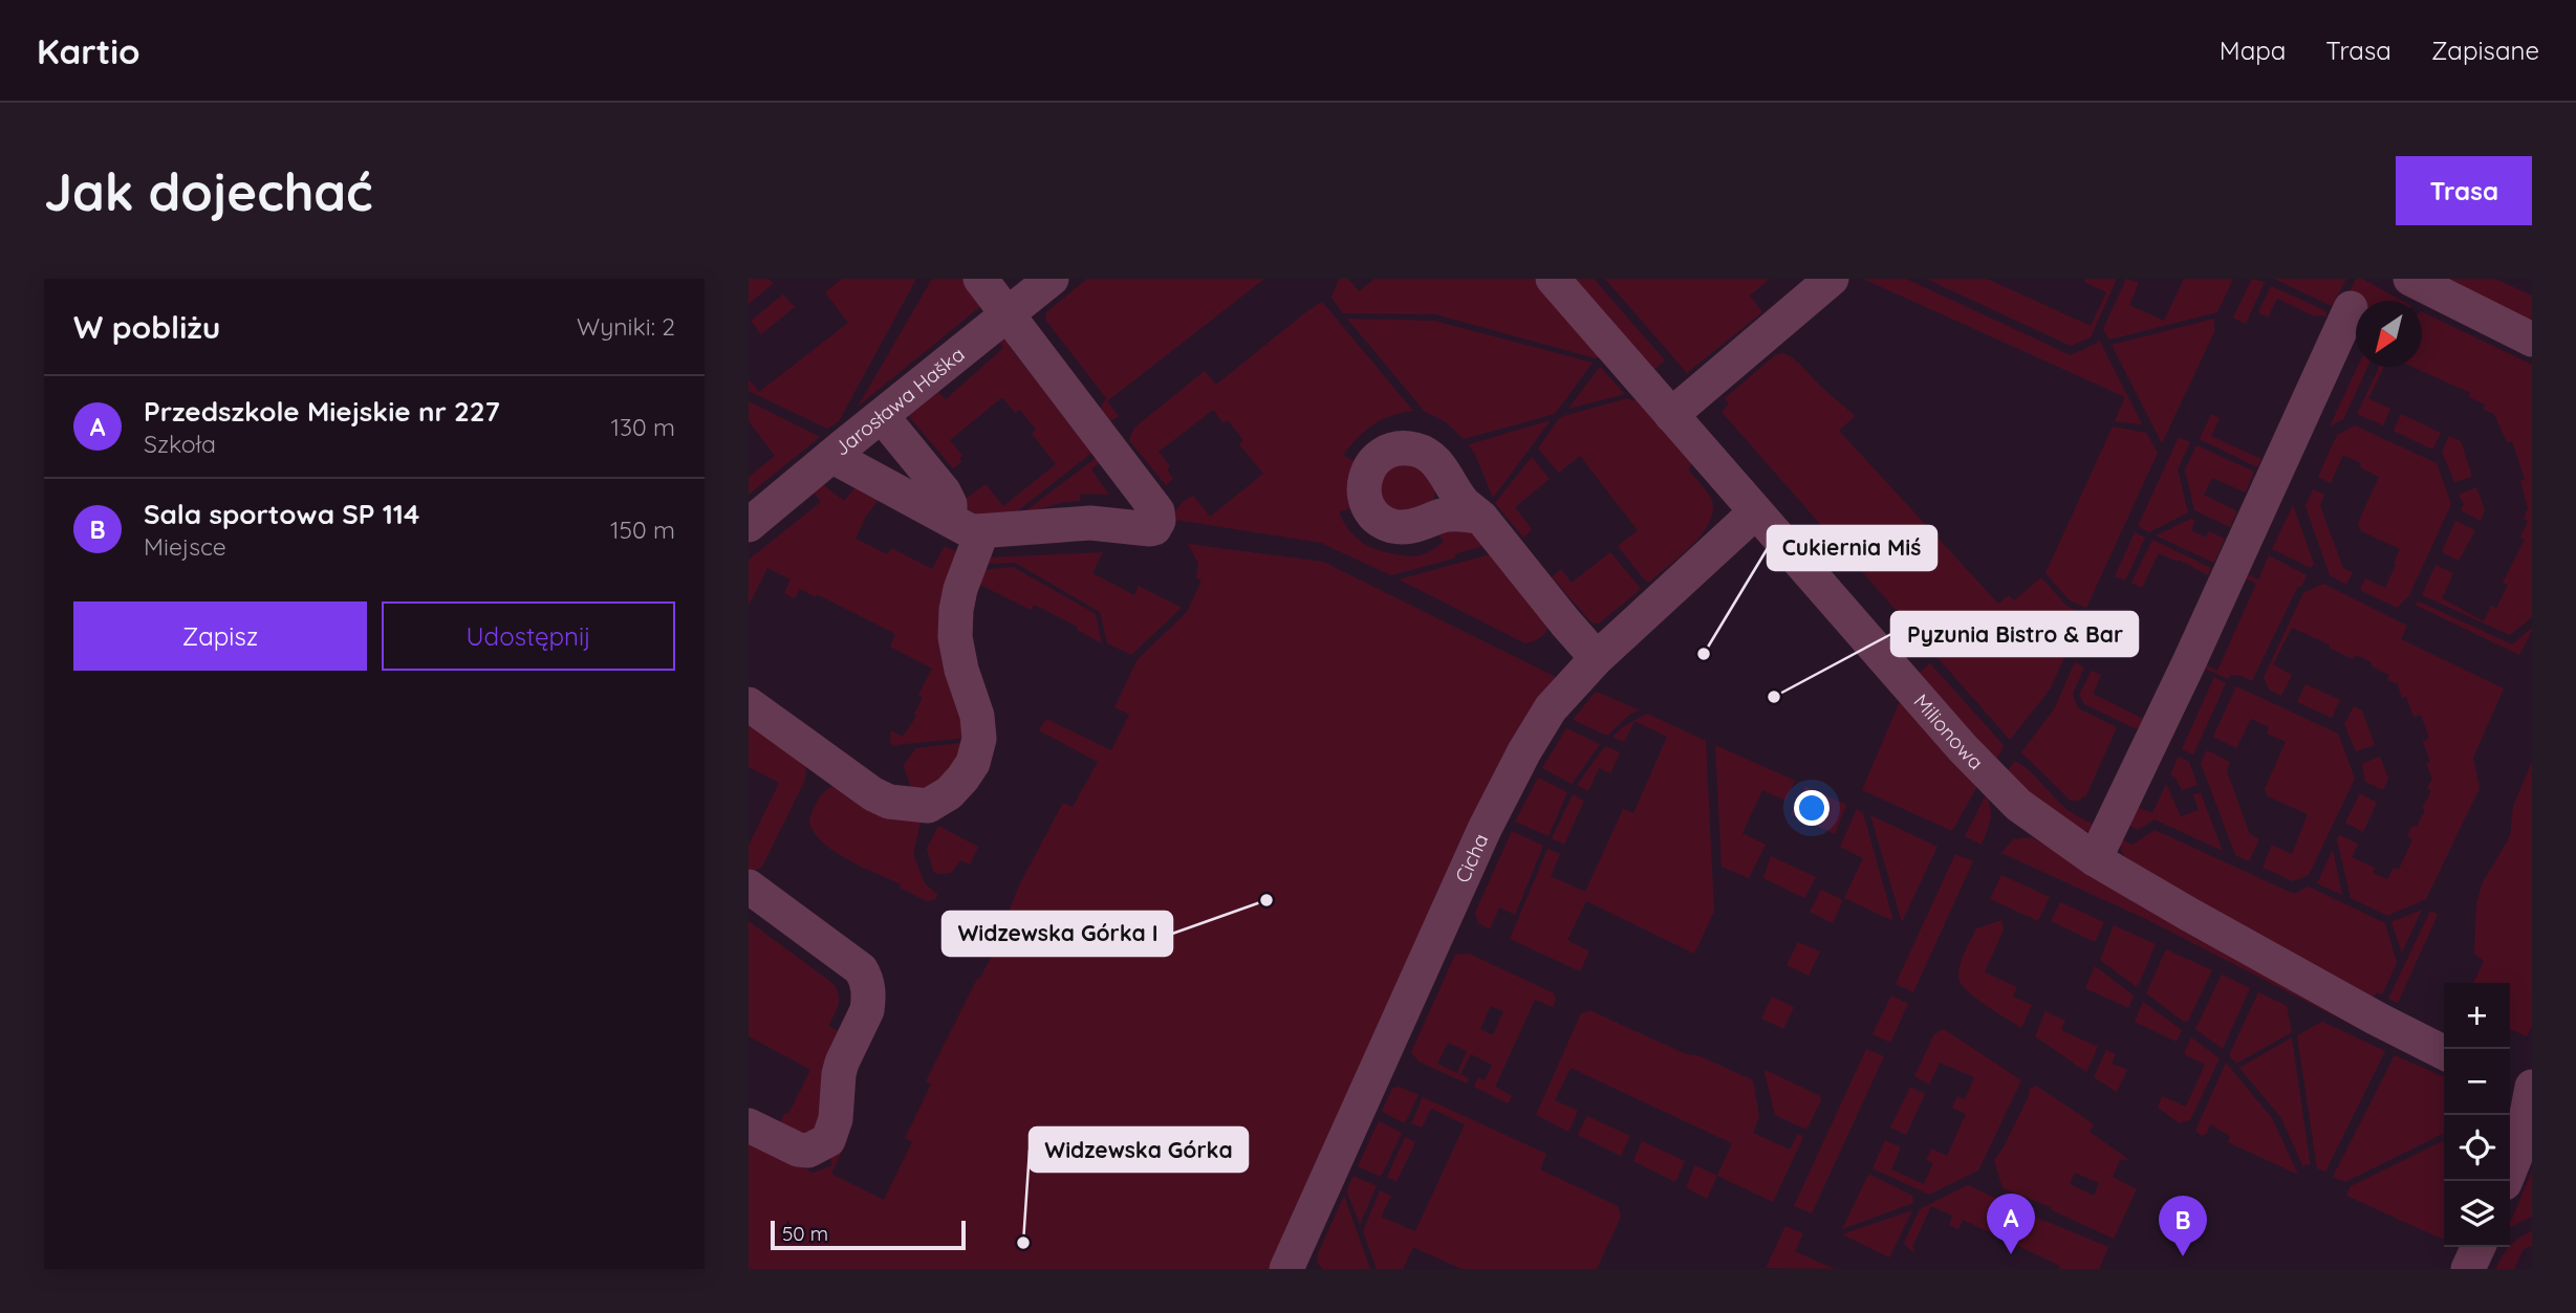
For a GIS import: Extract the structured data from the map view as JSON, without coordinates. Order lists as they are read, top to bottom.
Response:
{
  "streets": {
    "street": ["Jarosława Haška", "Milionowa", "Cicha"]
  },
  "crossings": [
    ["Milionowa", "Cicha"]
  ],
  "places": [
    "Cukiernia Miś",
    "Pyzunia Bistro & Bar",
    "Widzewska Górka I",
    "Widzewska Górka"
  ],
  "scale_bar": "50 m",
  "north": "bottom left",
  "page": {
    "header": "Kartio",
    "nav": ["Mapa", "Trasa", "Zapisane"],
    "buttons": [
      "Trasa",
      ["Zapisz", "Udostępnij"]
    ],
    "title": "Jak dojechać",
    "heading": ["W pobliżu", "Wyniki: 2"],
    "list": [
      {
        "mark": "A",
        "name": "Przedszkole Miejskie nr 227",
        "note": "Szkoła",
        "value": "130 m"
      },
      {
        "mark": "B",
        "name": "Sala sportowa SP 114",
        "note": "Miejsce",
        "value": "150 m"
      }
    ],
    "map_buttons": ["+", "−"],
    "pins": ["A", "B"],
    "scale": "50 m"
  }
}
